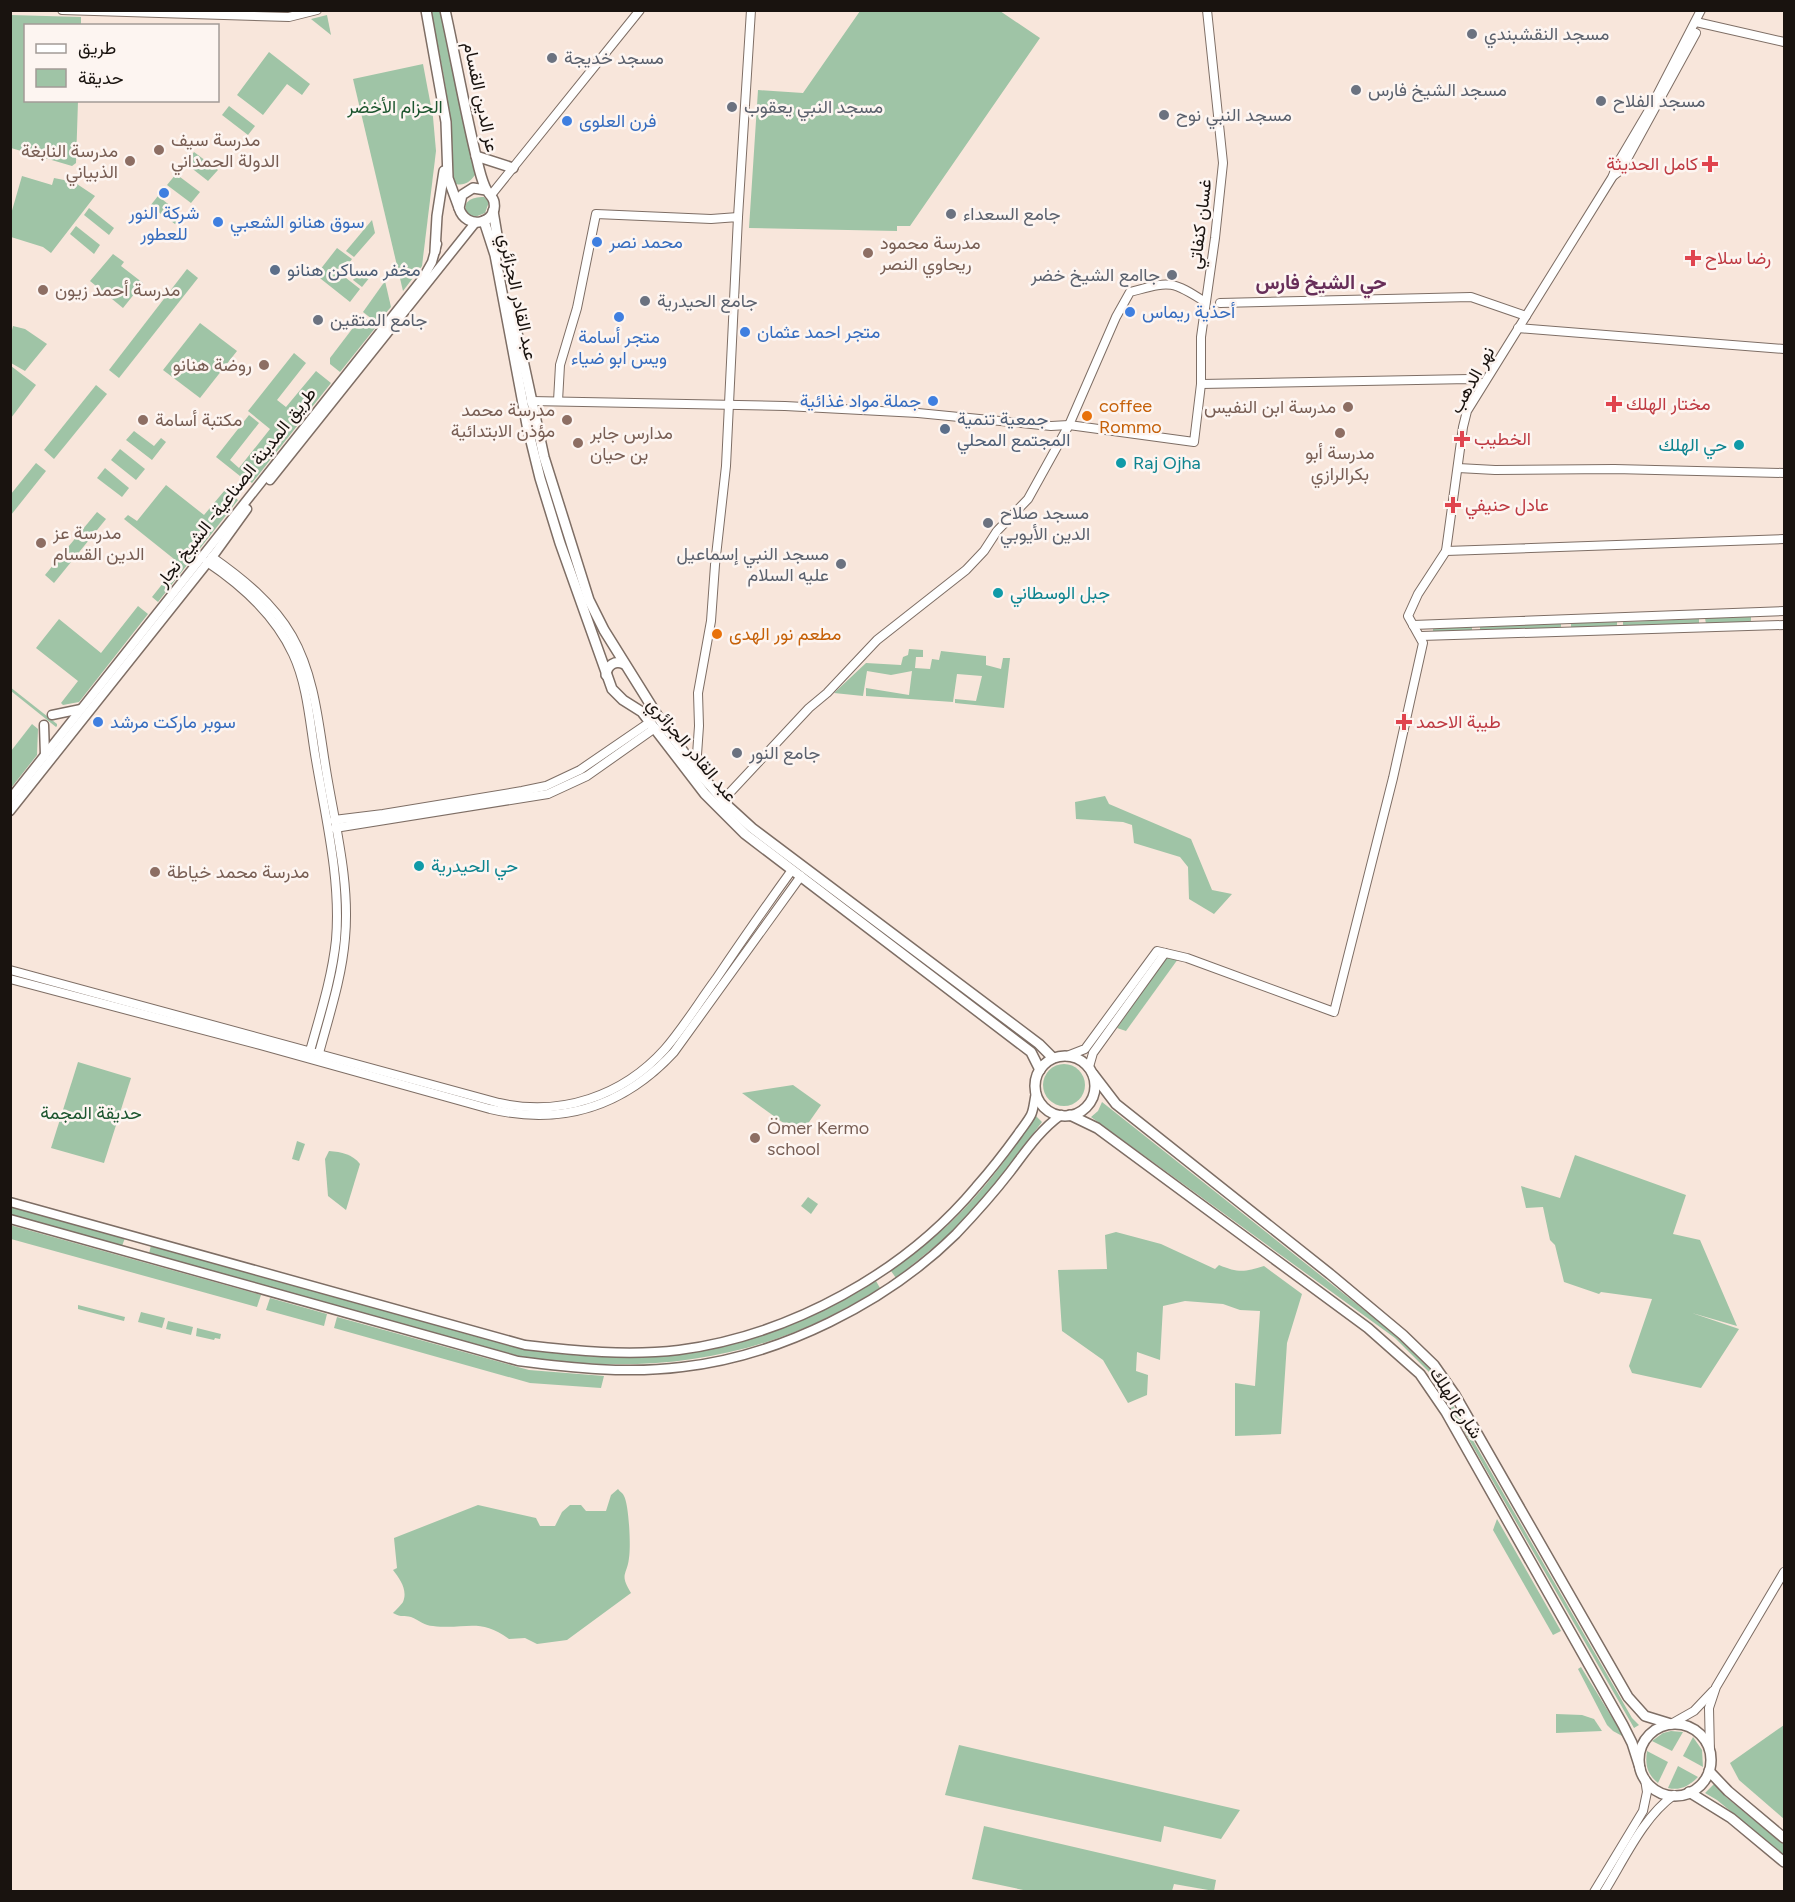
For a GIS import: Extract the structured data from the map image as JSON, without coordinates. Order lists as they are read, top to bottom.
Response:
{
  "streets": {
    "highway": ["عز الدين القسام", "عبد القادر الجزائري", "شارع الهلك"],
    "main road": ["طريق المدينة الصناعية- الشيخ نجار"],
    "street": ["غسان كنفاتي", "نهر الدهب"]
  },
  "crossings": [
    ["عز الدين القسام", "عبد القادر الجزائري"],
    ["عز الدين القسام", "طريق المدينة الصناعية- الشيخ نجار"],
    ["عبد القادر الجزائري", "شارع الهلك"]
  ],
  "districts": ["حي الشيخ فارس"],
  "parks": ["الحزام الأخضر", "حديقة المجمة"],
  "places": {
    "other": [
      "مسجد النقشبندي",
      "مسجد خديجة",
      "مسجد الشيخ فارس",
      "مسجد الفلاح",
      "مسجد النبي يعقوب",
      "مسجد النبي نوح",
      "فرن العلوى",
      "مدرسة سيف الدولة الحمداني",
      "مدرسة النابغة الذبياني",
      "شركة النور للعطور",
      "جامع السعداء",
      "سوق هنانو الشعبي",
      "محمد نصر",
      "مدرسة محمود ريحاوي النصر",
      "مخفر مساكن هنانو",
      "جاامع الشيخ خضر",
      "مدرسة أحمد زيون",
      "جامع الحيدرية",
      "أحذية ريماس",
      "متجر أسامة ويس ابو ضياء",
      "جامع المتقين",
      "متجر احمد عثمان",
      "روضة هنانو",
      "جملة مواد غذائية",
      "مدرسة ابن النفيس",
      "coffee Rommo",
      "مكتبة أسامة",
      "مدرسة محمد مؤذن الابتدائية",
      "جمعية تنمية المجتمع المحلي",
      "مدرسة أبو بكرالرازي",
      "مدارس جابر بن حيان",
      "حي الهلك",
      "Raj Ojha",
      "مسجد صلاح الدين الأيوبي",
      "مدرسة عز الدين القسام",
      "مسجد النبي إسماعيل عليه السلام",
      "جبل الوسطاني",
      "مطعم نور الهدى",
      "سوبر ماركت مرشد",
      "جامع النور",
      "حي الحيدرية",
      "مدرسة محمد خياطة",
      "Ömer Kermo school"
    ],
    "health": [
      "كامل الحديثة",
      "رضا سلاح",
      "مختار الهلك",
      "الخطيب",
      "عادل حنيفي",
      "طيبة الاحمد"
    ]
  },
  "legend": ["طريق", "حديقة"]
}
